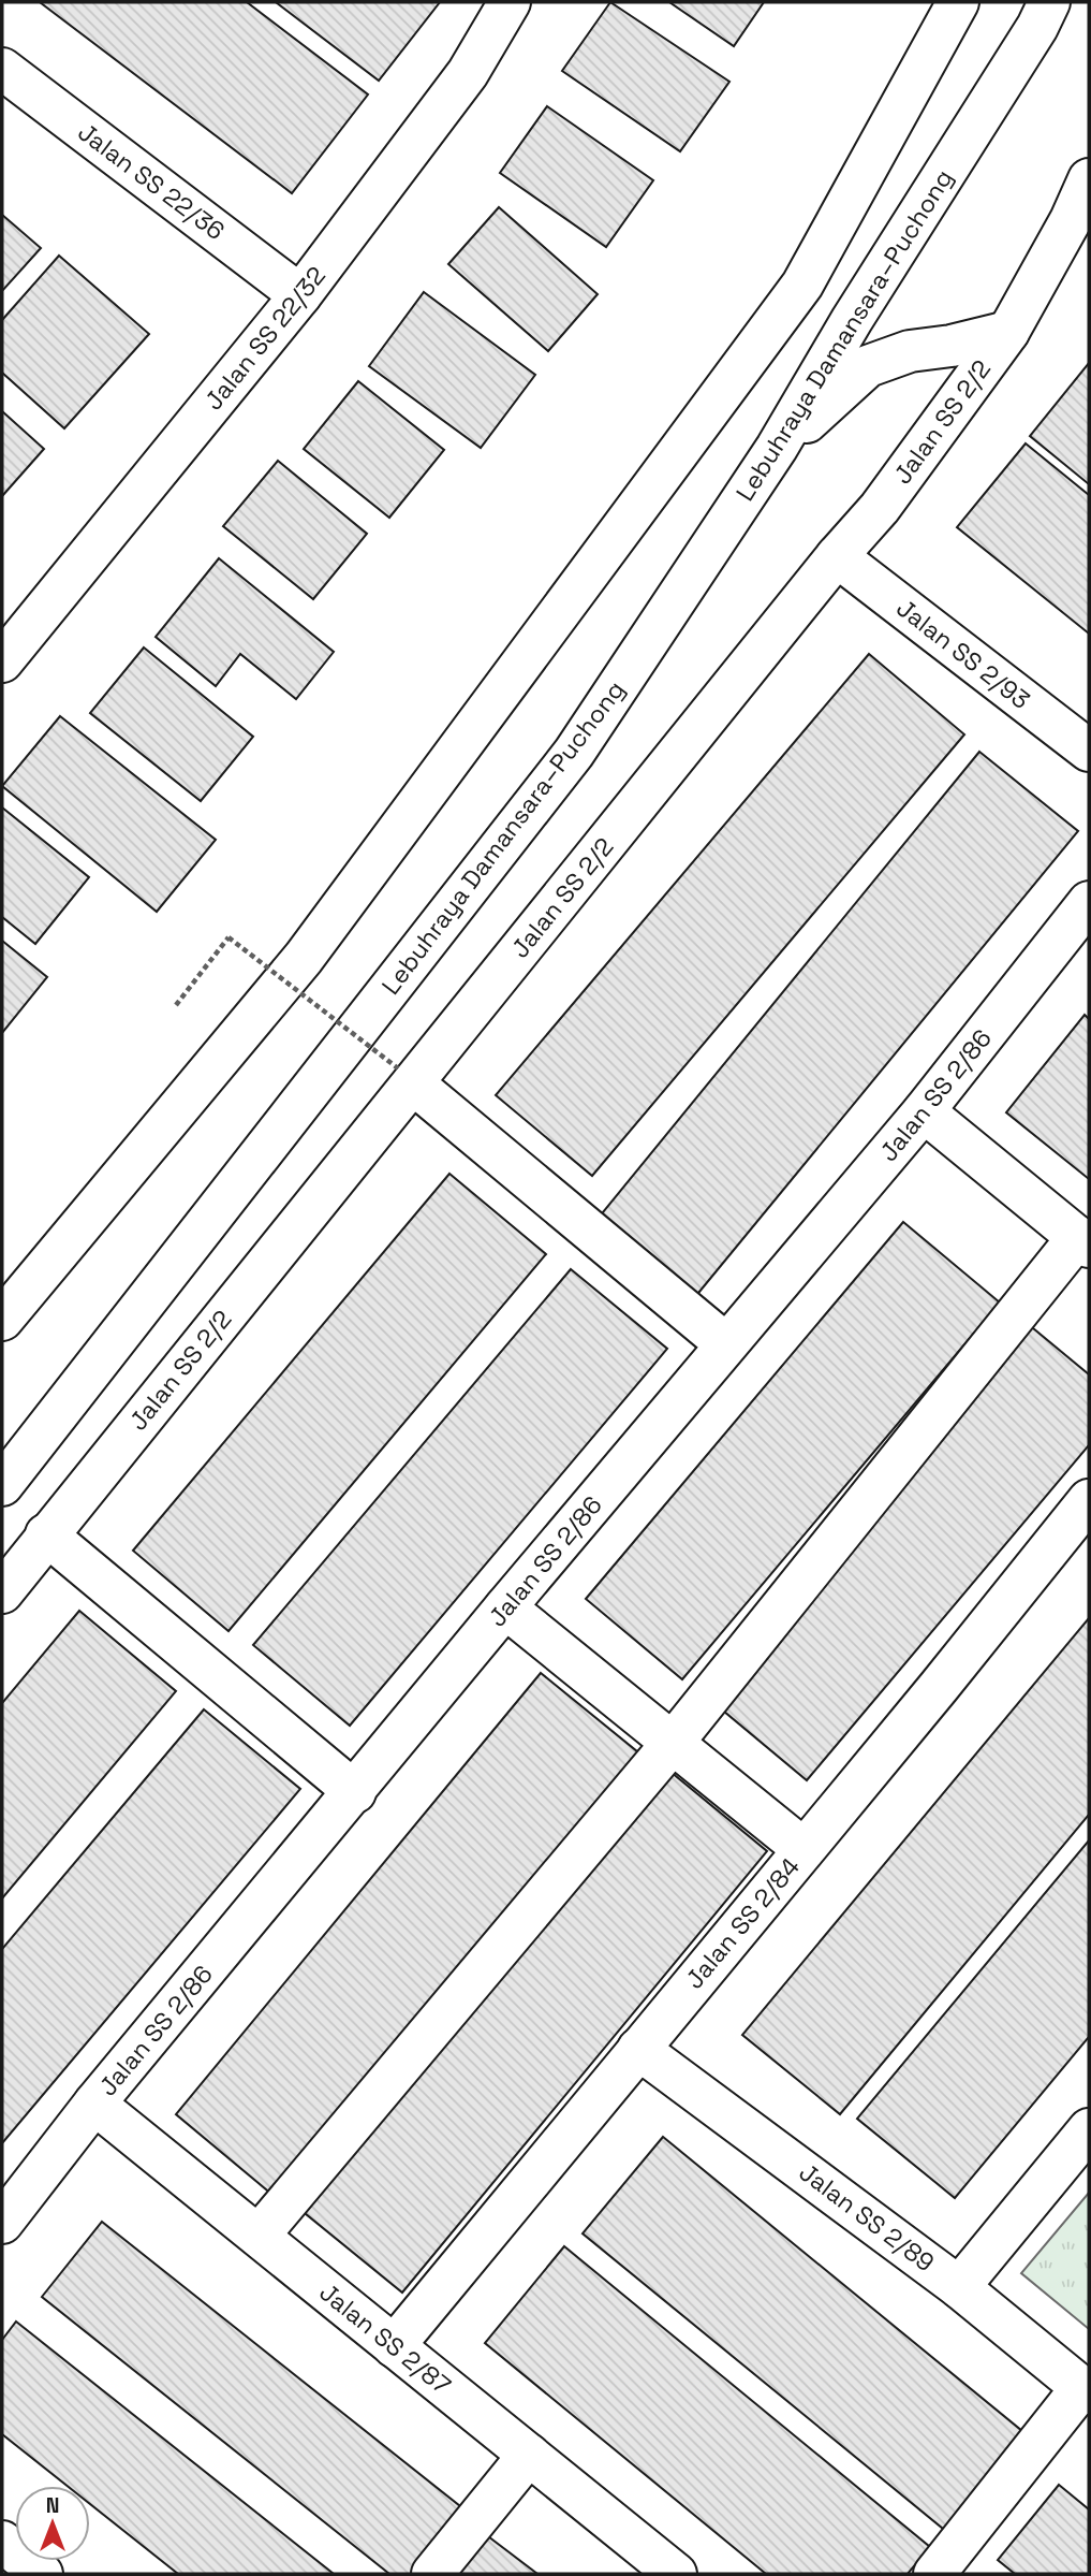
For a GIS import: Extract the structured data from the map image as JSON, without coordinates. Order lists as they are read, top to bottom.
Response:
{
  "streets": {
    "main road": [
      "Jalan SS 22/36",
      "Lebuhraya Damansara–Puchong",
      "Jalan SS 22/32",
      "Jalan SS 2/2",
      "Jalan SS 2/93",
      "Jalan SS 2/86",
      "Jalan SS 2/84",
      "Jalan SS 2/89",
      "Jalan SS 2/87"
    ]
  },
  "crossings": [
    ["Jalan SS 22/36", "Jalan SS 22/32"],
    ["Jalan SS 2/2", "Jalan SS 2/93"],
    ["Jalan SS 2/86", "Jalan SS 2/87"],
    ["Jalan SS 2/84", "Jalan SS 2/89"],
    ["Jalan SS 2/84", "Jalan SS 2/87"]
  ],
  "north": "top"
}
